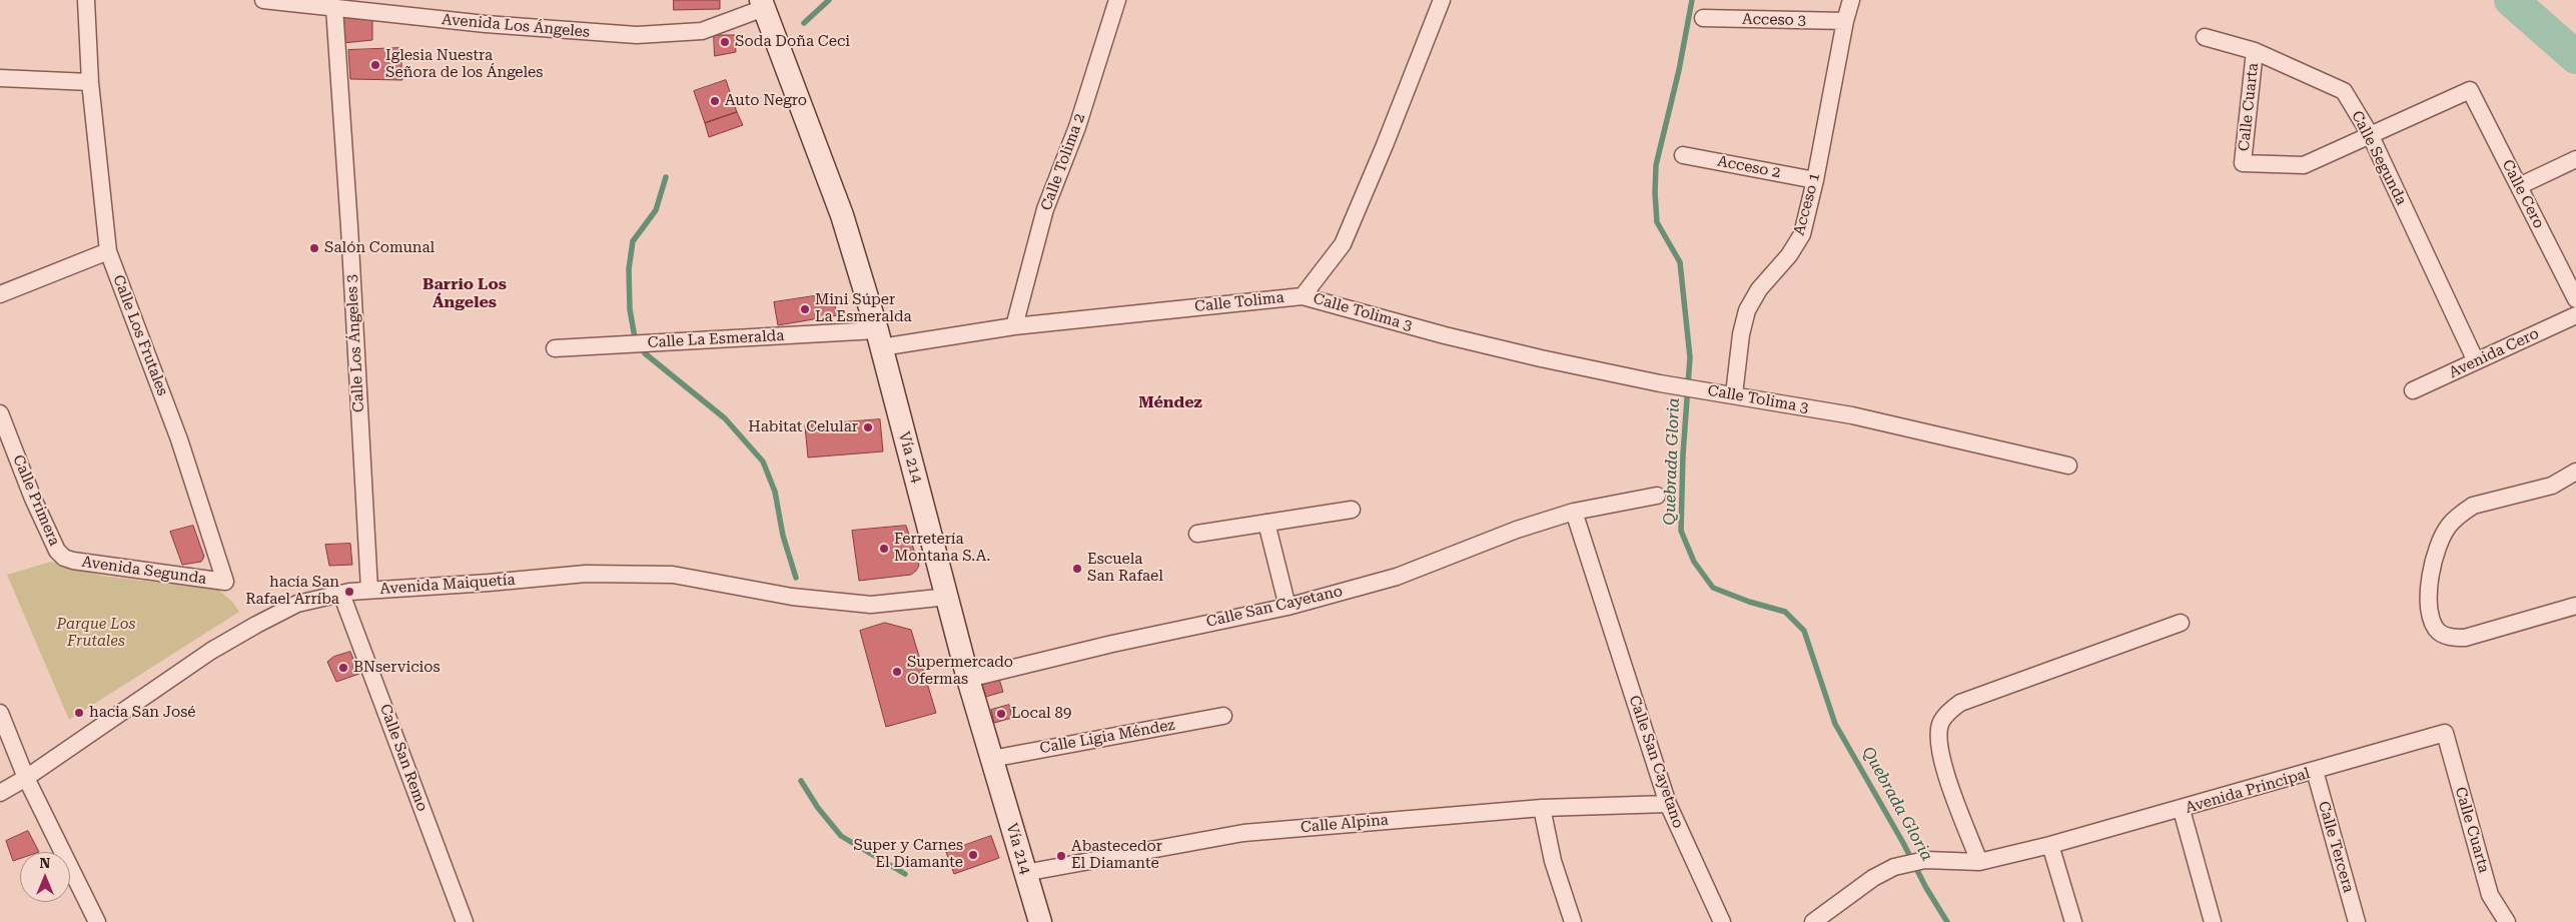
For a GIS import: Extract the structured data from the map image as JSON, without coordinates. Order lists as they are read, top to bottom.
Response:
{
  "streets": {
    "main road": ["Vía 214"],
    "street": [
      "Acceso 3",
      "Avenida Los Ángeles",
      "Calle Cuarta",
      "Calle Segunda",
      "Calle Tolima 2",
      "Acceso 2",
      "Calle Cero",
      "Acceso 1",
      "Calle Tolima",
      "Calle Tolima 3",
      "Calle Los Frutales",
      "Calle La Esmeralda",
      "Calle Los Ángeles 3",
      "Avenida Cero",
      "Calle Primera",
      "Avenida Segunda",
      "Avenida Maiquetía",
      "Calle San Cayetano",
      "Calle Ligia Méndez",
      "Calle San Remo",
      "Avenida Principal",
      "Calle Alpina",
      "Calle Tercera"
    ]
  },
  "crossings": [
    ["Acceso 3", "Acceso 1"],
    ["Avenida Los Ángeles", "Calle Los Ángeles 3"],
    ["Avenida Los Ángeles", "Vía 214"],
    ["Calle Cuarta", "Calle Segunda"],
    ["Calle Cuarta", "Calle Cero"],
    ["Calle Cuarta", "Avenida Principal"],
    ["Calle Segunda", "Calle Cero"],
    ["Calle Segunda", "Avenida Cero"],
    ["Calle Tolima 2", "Calle Tolima"],
    ["Acceso 2", "Acceso 1"],
    ["Acceso 1", "Calle Tolima 3"],
    ["Calle Tolima", "Calle Tolima 3"],
    ["Calle Tolima", "Calle La Esmeralda"],
    ["Calle Tolima", "Vía 214"],
    ["Calle Los Frutales", "Avenida Segunda"],
    ["Calle La Esmeralda", "Vía 214"],
    ["Calle Los Ángeles 3", "Avenida Maiquetía"],
    ["Vía 214", "Avenida Maiquetía"],
    ["Vía 214", "Calle San Cayetano"],
    ["Vía 214", "Calle Ligia Méndez"],
    ["Vía 214", "Calle Alpina"],
    ["Calle Primera", "Avenida Segunda"],
    ["Avenida Maiquetía", "Calle San Remo"],
    ["Calle San Cayetano", "Calle Alpina"],
    ["Avenida Principal", "Calle Tercera"]
  ],
  "districts": ["Barrio Los Ángeles", "Méndez"],
  "water": ["Quebrada Gloria"],
  "parks": ["Parque Los Frutales"],
  "places": [
    "Soda Doña Ceci",
    "Iglesia Nuestra Señora de los Ángeles",
    "Auto Negro",
    "Salón Comunal",
    "Mini Súper La Esmeralda",
    "Habitat Celular",
    "Ferretería Montana S.A.",
    "Escuela San Rafael",
    "hacía San Rafael Arríba",
    "BNservicios",
    "Supermercado Ofermas",
    "hacia San José",
    "Local 89",
    "Super y Carnes El Diamante",
    "Abastecedor El Diamante"
  ],
  "north": "top"
}
